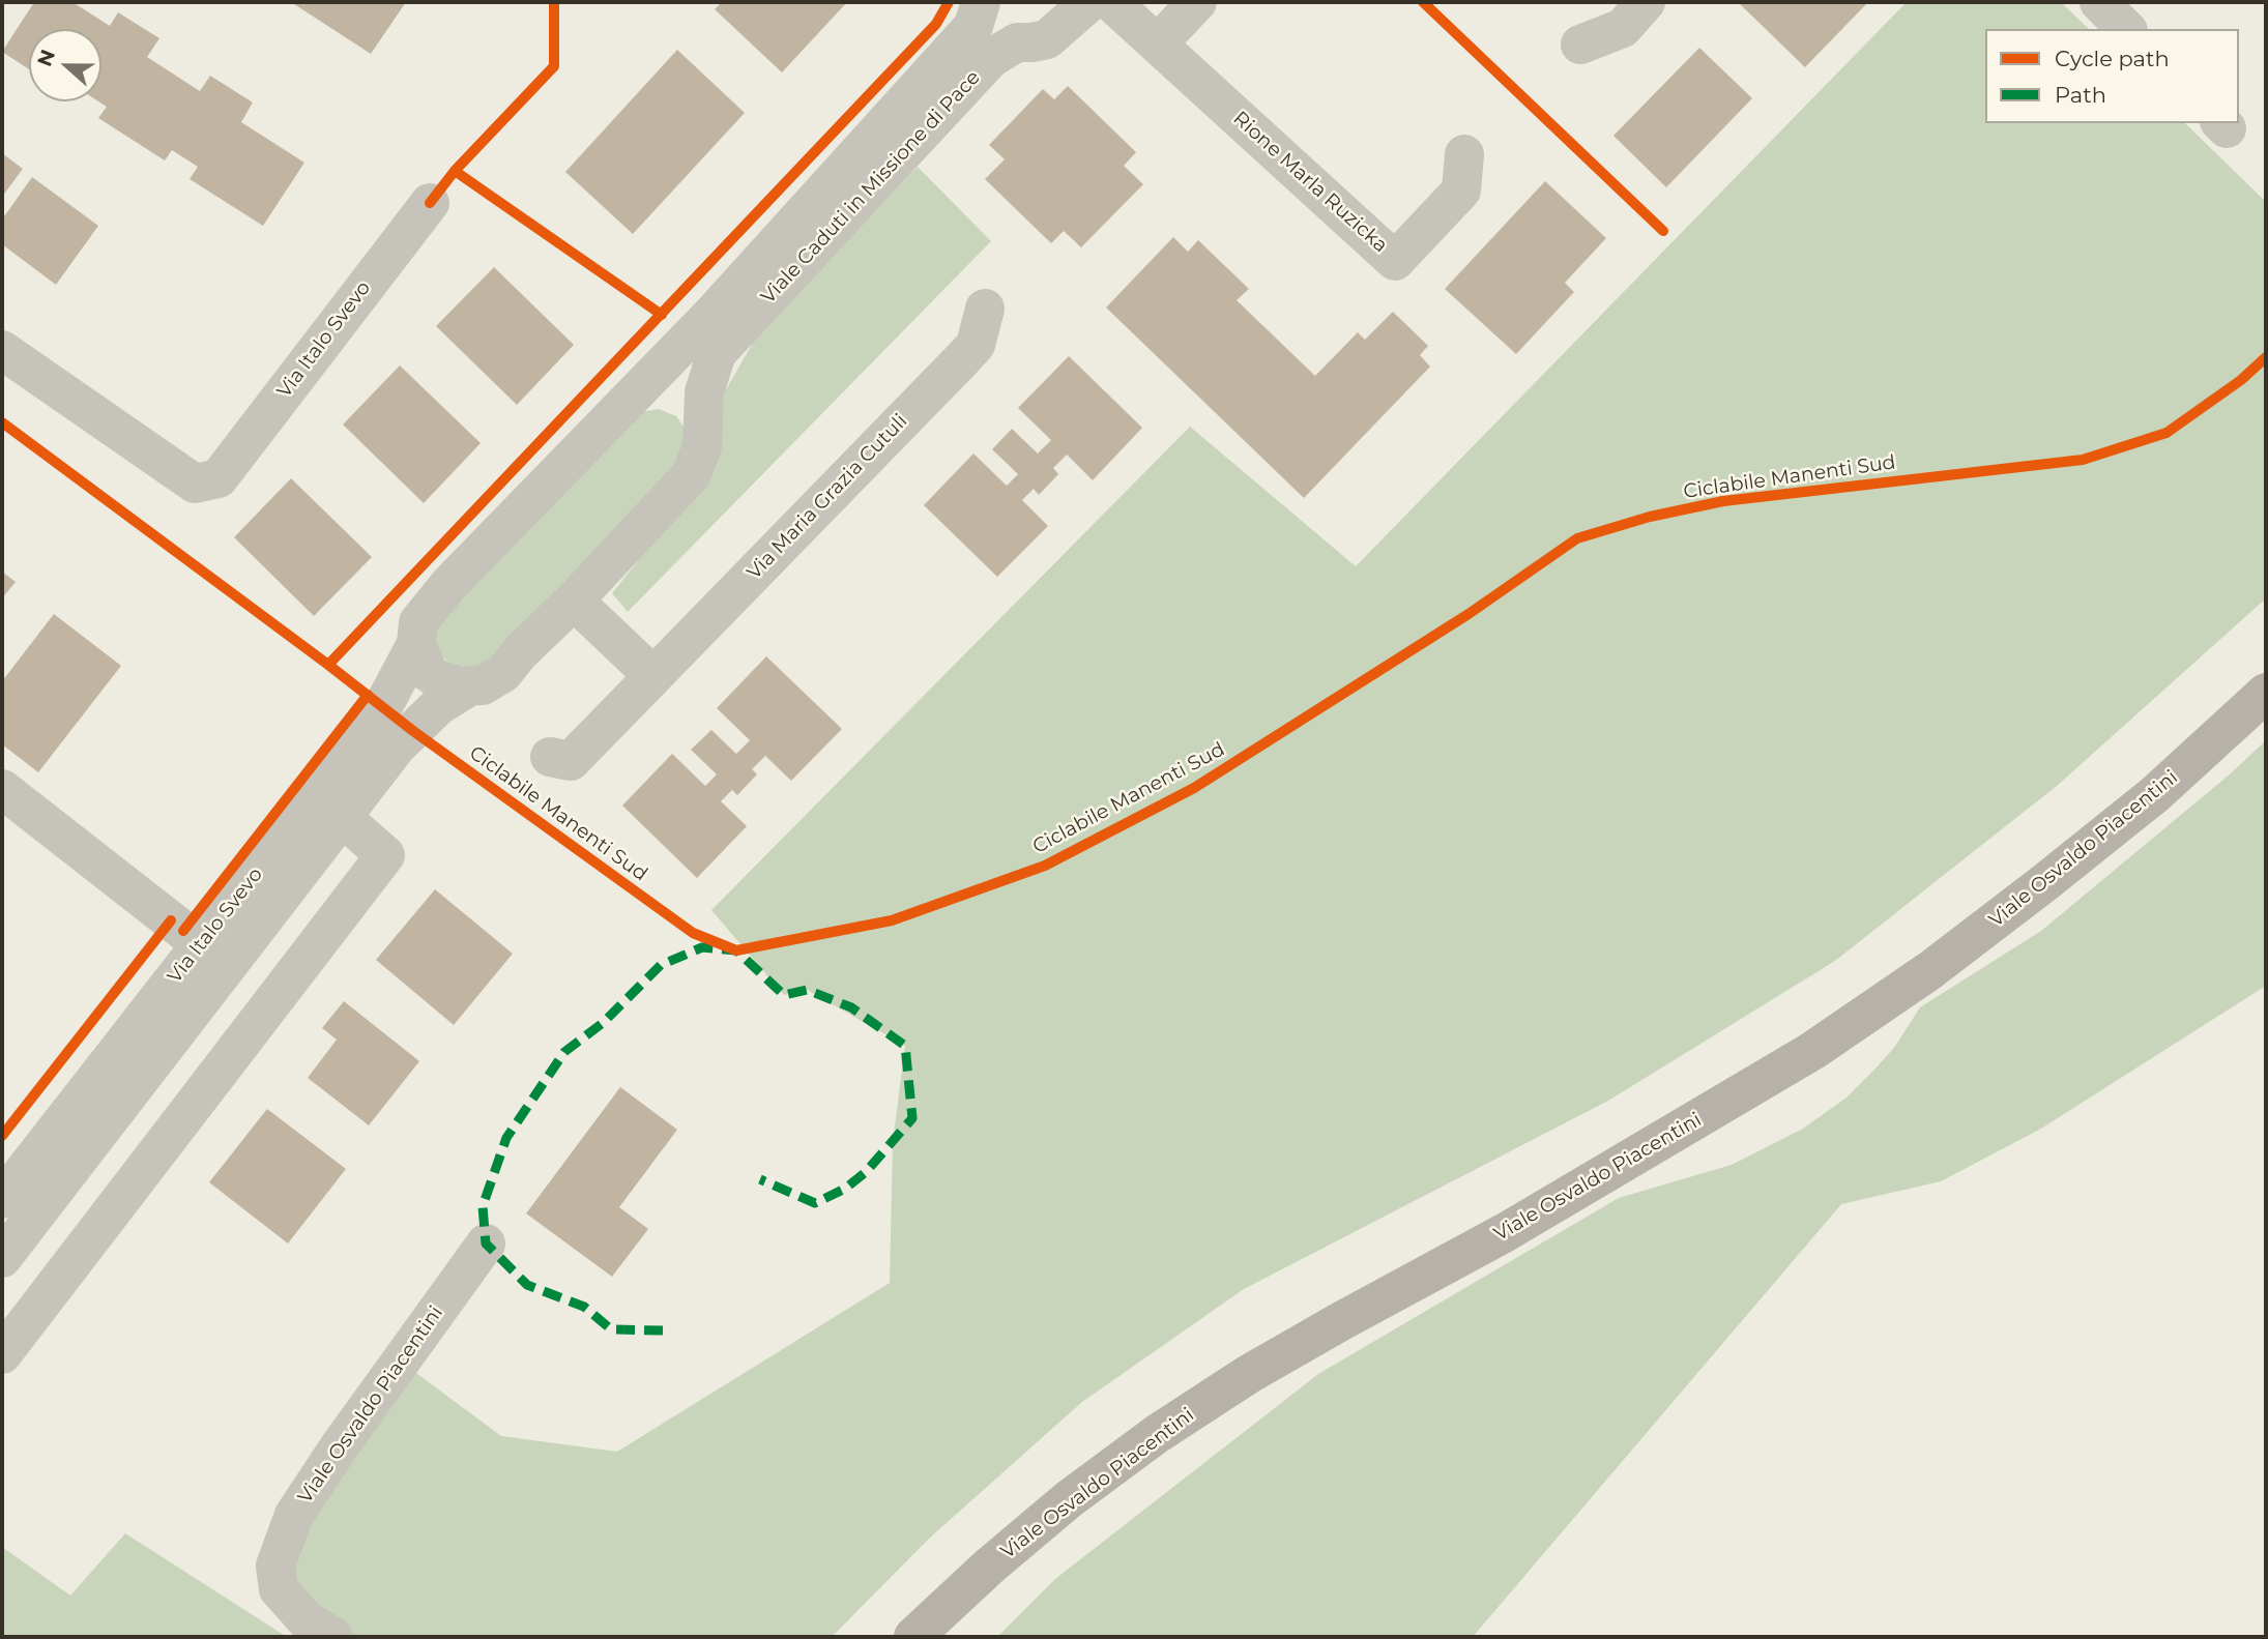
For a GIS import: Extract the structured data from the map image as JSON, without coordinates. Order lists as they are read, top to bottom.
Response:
{
  "streets": {
    "main road": ["Viale Osvaldo Piacentini"],
    "street": [
      "Rione Marla Ruzicka",
      "Viale Caduti in Missione di Pace",
      "Via Italo Svevo",
      "Via Maria Grazia Cutuli"
    ],
    "cycle path": ["Ciclabile Manenti Sud"]
  },
  "crossings": [
    ["Viale Caduti in Missione di Pace", "Via Italo Svevo"]
  ],
  "legend": ["Cycle path", "Path"],
  "north": "left"
}
